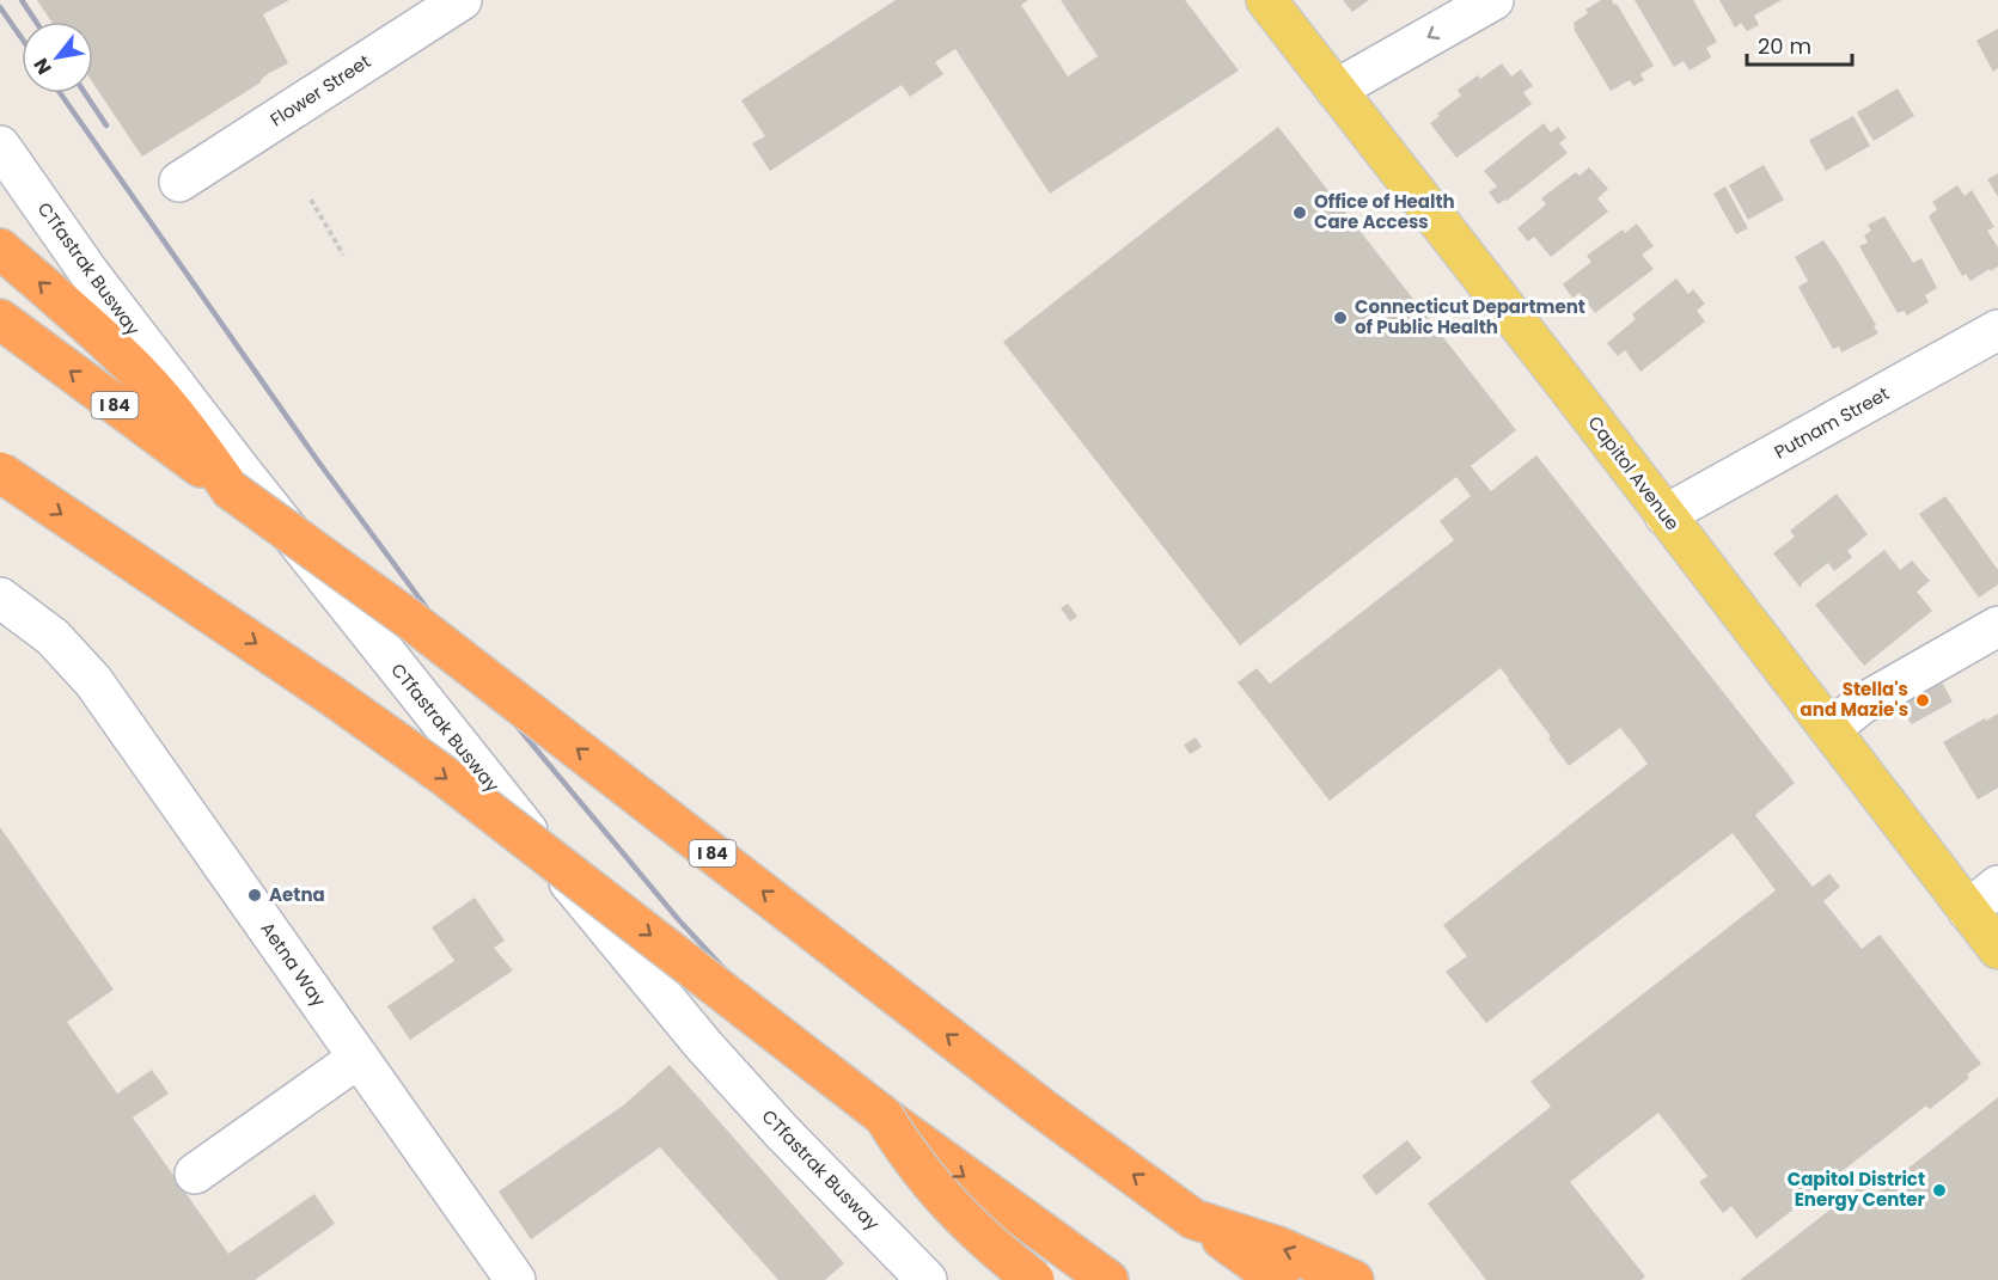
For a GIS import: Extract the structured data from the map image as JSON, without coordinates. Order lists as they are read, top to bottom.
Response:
{
  "streets": {
    "highway": ["I 84"],
    "main road": ["Capitol Avenue"],
    "street": [
      "Flower Street",
      "CTfastrak Busway",
      "Putnam Street",
      "Aetna Way"
    ]
  },
  "crossings": [
    ["Putnam Street", "Capitol Avenue"]
  ],
  "places": [
    "Office of Health Care Access",
    "Connecticut Department of Public Health",
    "Stella's and Mazie's",
    "Aetna",
    "Capitol District Energy Center"
  ],
  "scale_bar": "20 m",
  "north": "bottom left"
}
